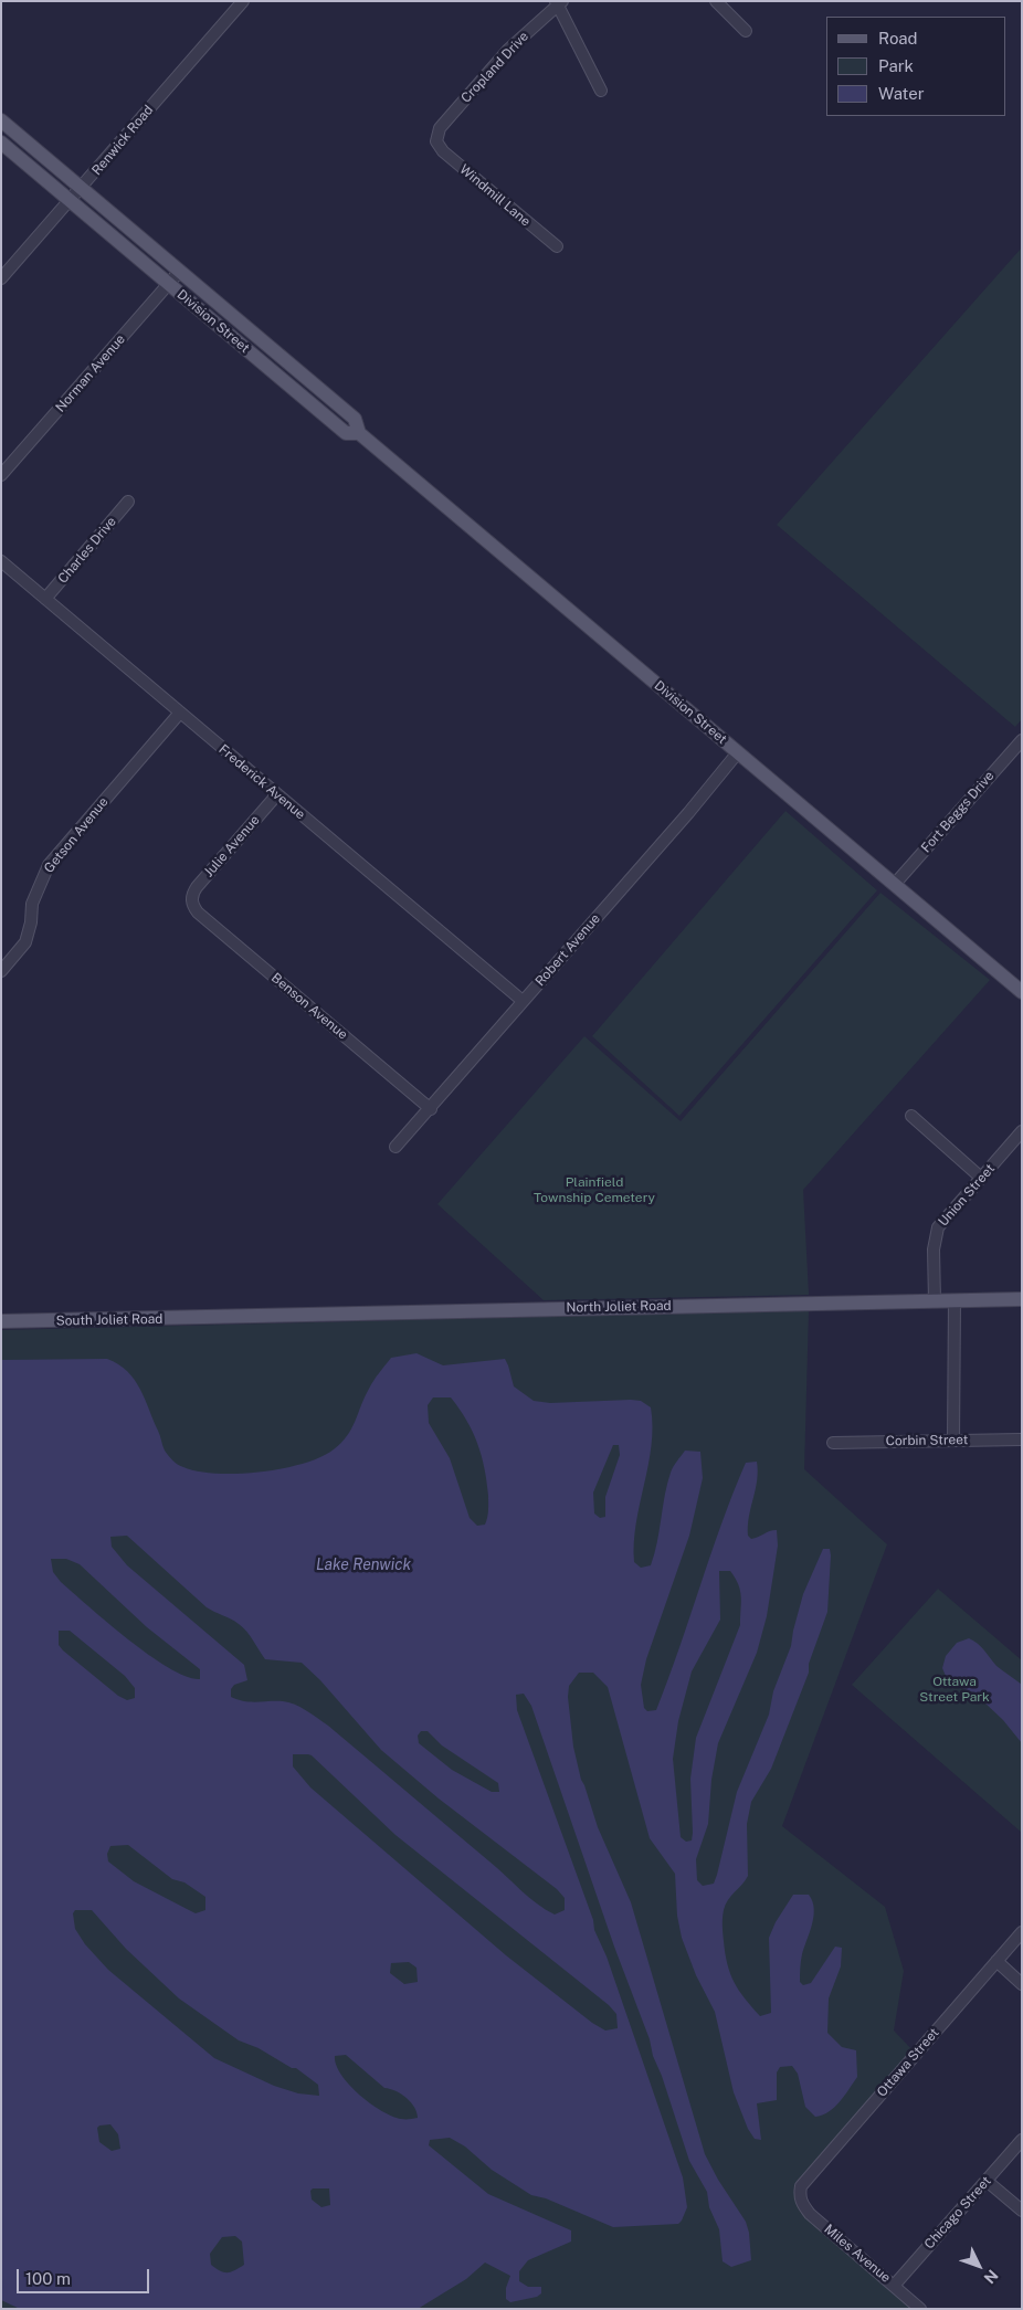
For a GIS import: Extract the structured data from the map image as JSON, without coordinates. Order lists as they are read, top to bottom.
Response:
{
  "streets": {
    "main road": ["Division Street", "North Joliet Road", "South Joliet Road"],
    "street": [
      "Cropland Drive",
      "Renwick Road",
      "Windmill Lane",
      "Norman Avenue",
      "Charles Drive",
      "Frederick Avenue",
      "Fort Beggs Drive",
      "Getson Avenue",
      "Julie Avenue",
      "Robert Avenue",
      "Benson Avenue",
      "Union Street",
      "Corbin Street",
      "Ottawa Street",
      "Chicago Street",
      "Miles Avenue"
    ]
  },
  "crossings": [
    ["Cropland Drive", "Windmill Lane"],
    ["Renwick Road", "Division Street"],
    ["Division Street", "Norman Avenue"],
    ["Division Street", "Fort Beggs Drive"],
    ["Division Street", "Robert Avenue"],
    ["Charles Drive", "Frederick Avenue"],
    ["Frederick Avenue", "Getson Avenue"],
    ["Frederick Avenue", "Julie Avenue"],
    ["Frederick Avenue", "Robert Avenue"],
    ["Julie Avenue", "Benson Avenue"],
    ["Robert Avenue", "Benson Avenue"],
    ["Union Street", "North Joliet Road"],
    ["North Joliet Road", "South Joliet Road"],
    ["Ottawa Street", "Miles Avenue"],
    ["Chicago Street", "Miles Avenue"]
  ],
  "water": ["Lake Renwick"],
  "parks": ["Plainfield Township Cemetery", "Ottawa Street Park"],
  "legend": ["Road", "Park", "Water"],
  "scale_bar": "100 m",
  "north": "bottom right"
}
